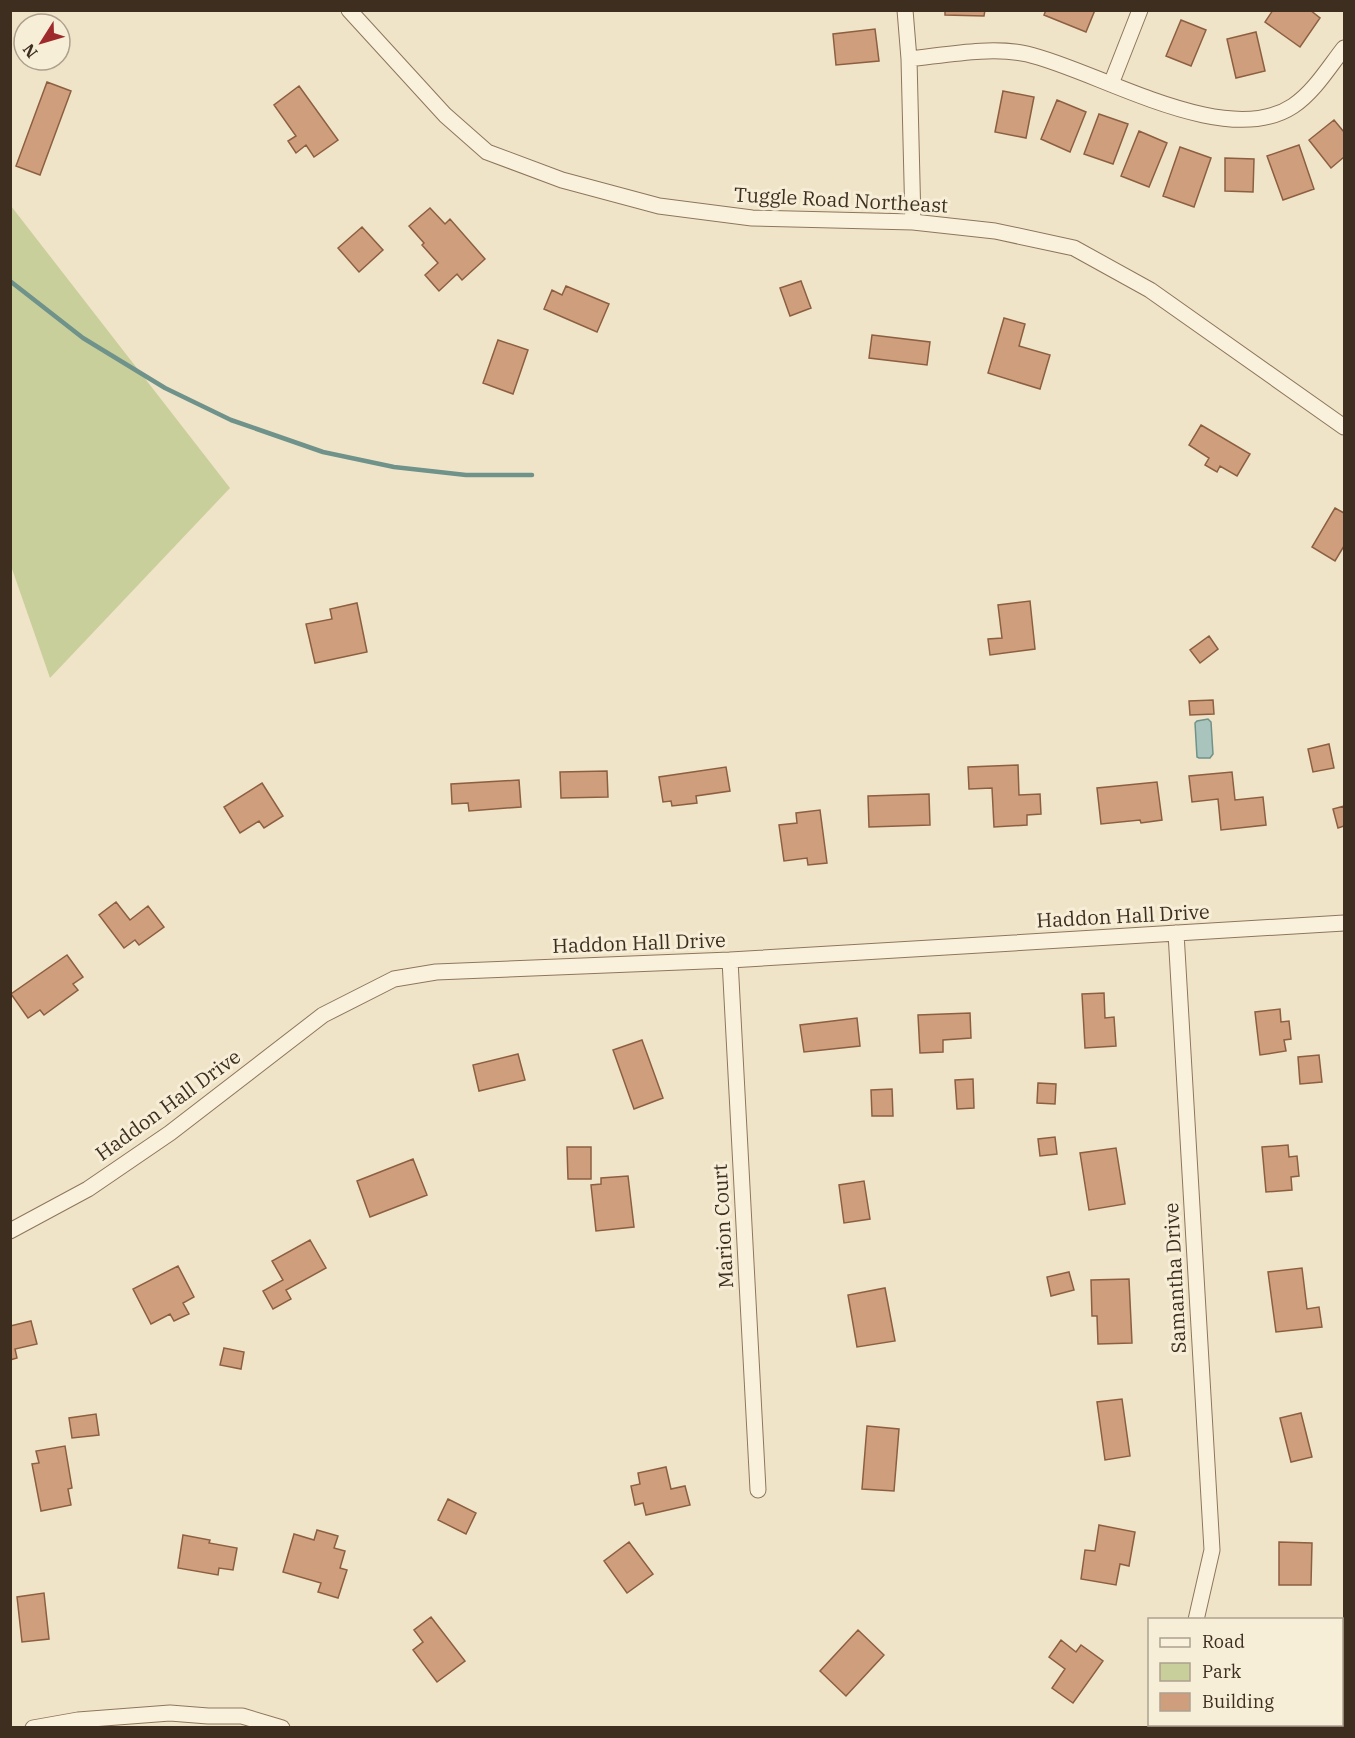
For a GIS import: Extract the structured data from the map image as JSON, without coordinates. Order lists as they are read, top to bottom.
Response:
{
  "streets": {
    "street": [
      "Tuggle Road Northeast",
      "Haddon Hall Drive",
      "Marion Court",
      "Samantha Drive"
    ]
  },
  "crossings": [
    ["Haddon Hall Drive", "Marion Court"],
    ["Haddon Hall Drive", "Samantha Drive"]
  ],
  "legend": ["Road", "Park", "Building"],
  "north": "bottom left"
}
